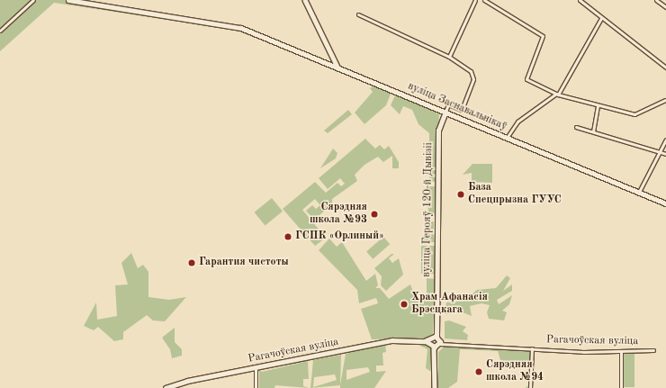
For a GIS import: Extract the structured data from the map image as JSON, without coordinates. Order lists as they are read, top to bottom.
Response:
{
  "streets": {
    "main road": ["вуліца Заснавальнікаў", "вуліца Герояў 120-й Дывізіі", "Рагачоўская вуліца"]
  },
  "crossings": [
    ["вуліца Заснавальнікаў", "вуліца Герояў 120-й Дывізіі"],
    ["вуліца Герояў 120-й Дывізіі", "Рагачоўская вуліца"]
  ],
  "places": [
    "База Спецпрызна ГУУС",
    "Сярэдняя школа №93",
    "ГСПК «Орлиный»",
    "Гарантия чистоты",
    "Храм Афанасія Брэсцкага",
    "Сярэдняя школа №94"
  ]
}
